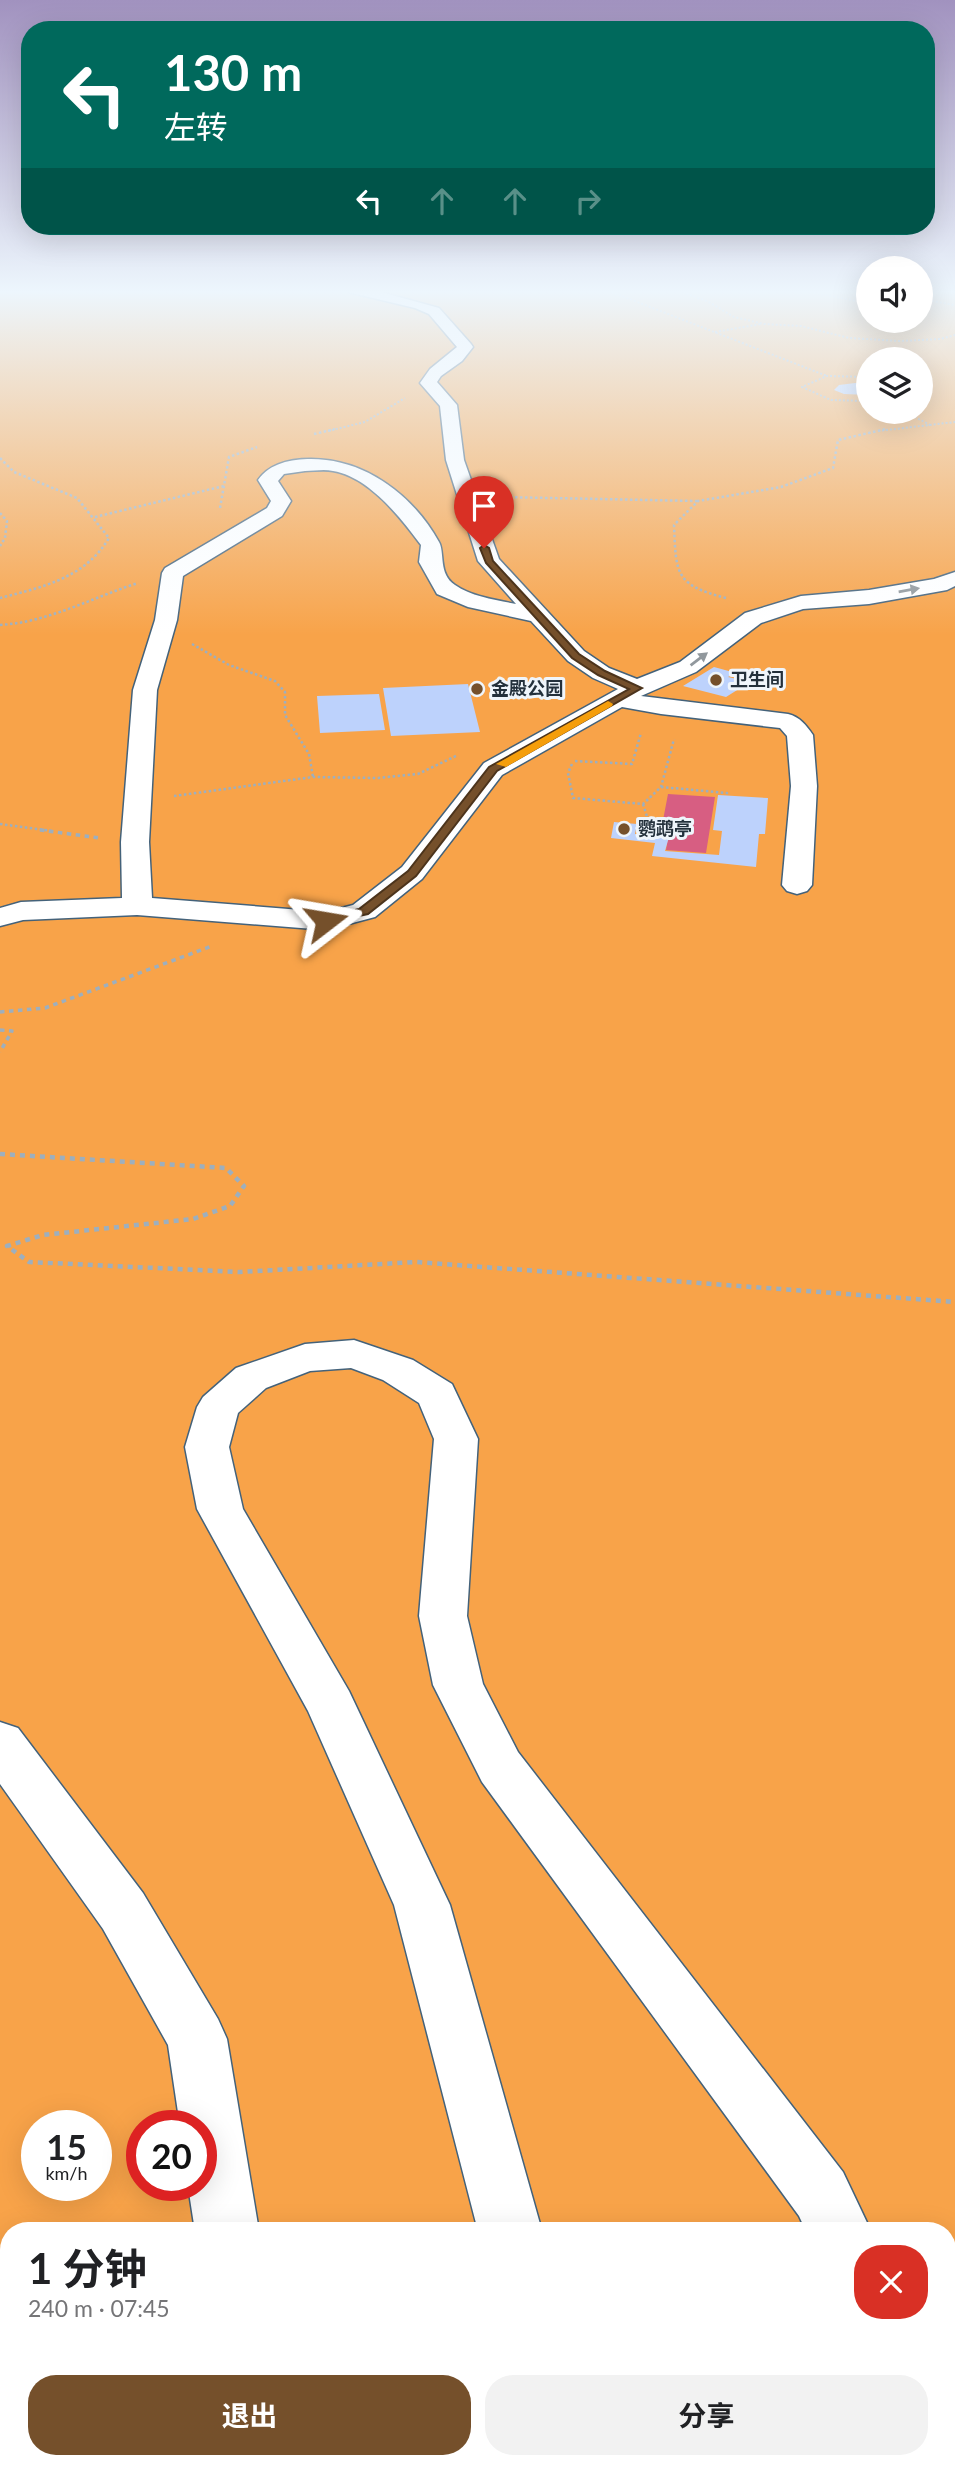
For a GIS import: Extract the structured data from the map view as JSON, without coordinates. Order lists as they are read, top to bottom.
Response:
{
  "places": ["卫生间", "金殿公园", "鹦鹉亭"],
  "page": {
    "turn": ["130 m", "左转"],
    "speed": "15 km/h",
    "limit": "20",
    "heading": ["1 分钟", "240 m · 07:45"],
    "buttons": ["退出", "分享"]
  }
}
